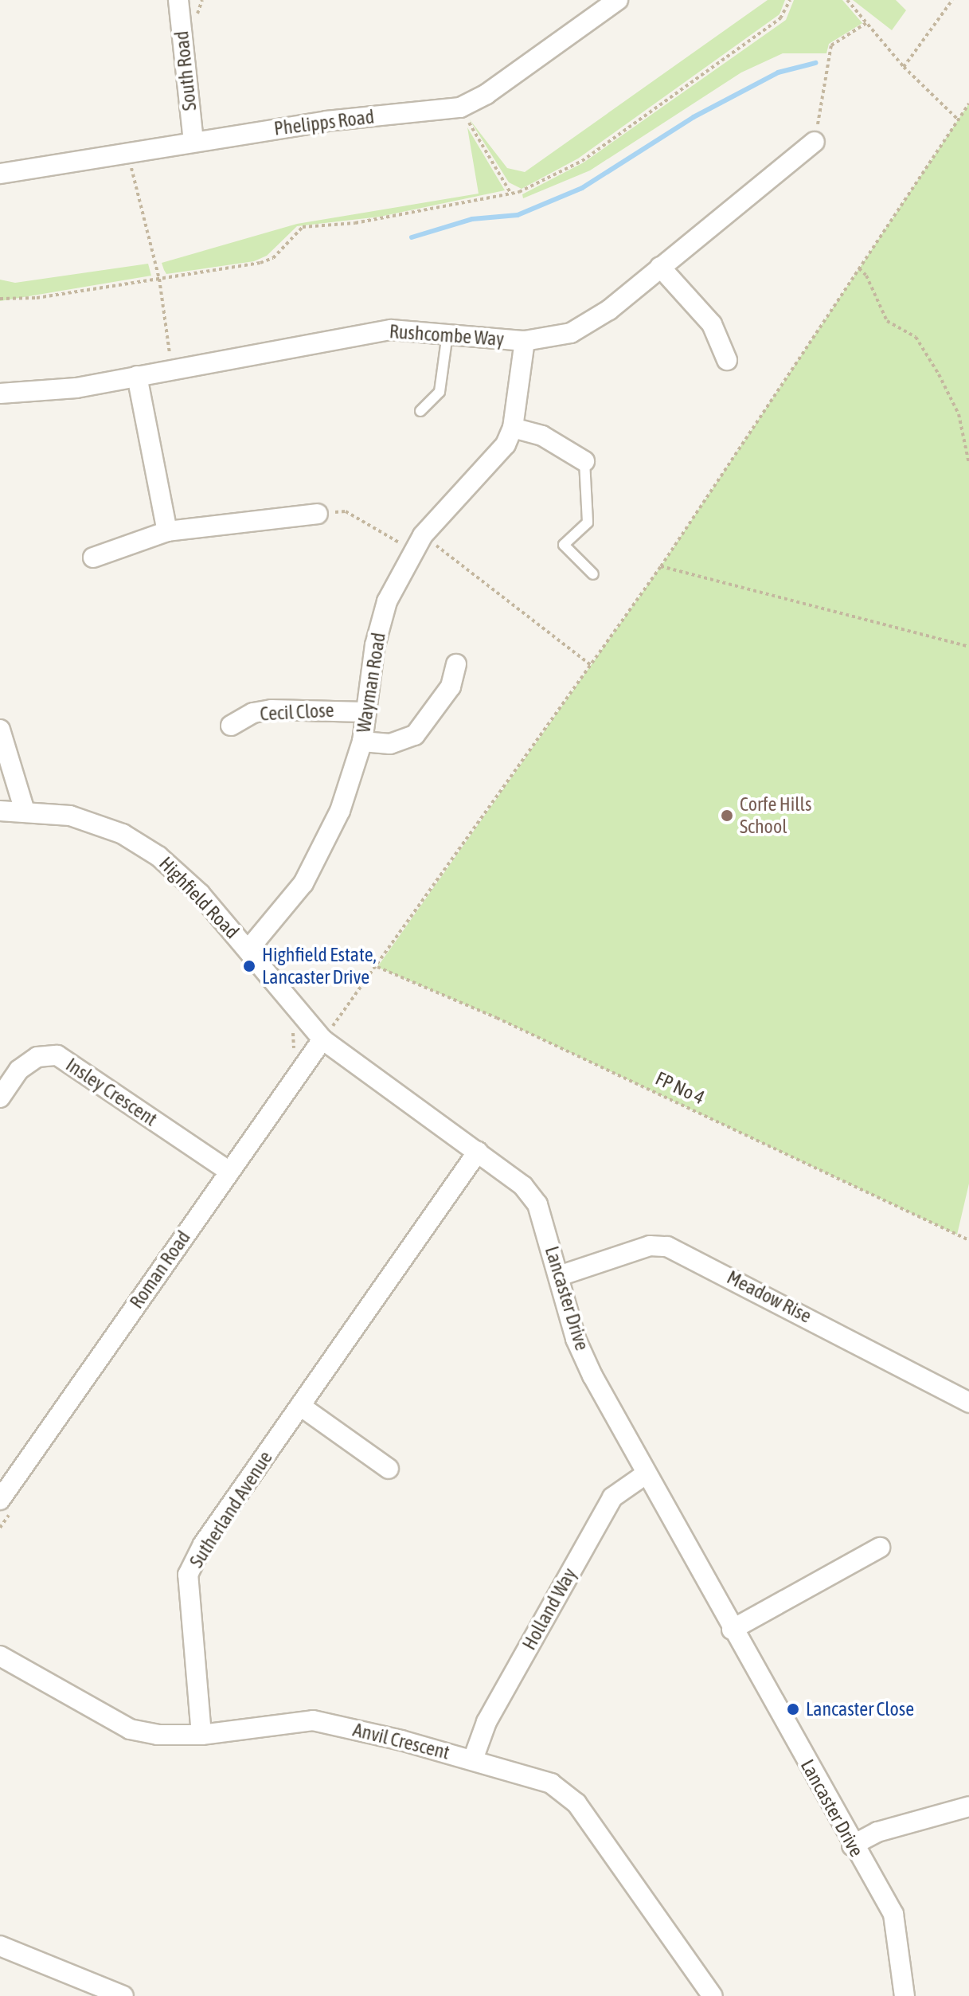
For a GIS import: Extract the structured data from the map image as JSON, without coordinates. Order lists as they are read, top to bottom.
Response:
{
  "streets": {
    "street": [
      "South Road",
      "Phelipps Road",
      "Rushcombe Way",
      "Wayman Road",
      "Cecil Close",
      "Highfield Road",
      "Insley Crescent",
      "Roman Road",
      "Meadow Rise",
      "Lancaster Drive",
      "Sutherland Avenue",
      "Holland Way",
      "Anvil Crescent"
    ],
    "path": ["FP No 4"]
  },
  "crossings": [
    ["South Road", "Phelipps Road"],
    ["Rushcombe Way", "Wayman Road"],
    ["Wayman Road", "Cecil Close"],
    ["Wayman Road", "Highfield Road"],
    ["Highfield Road", "Roman Road"],
    ["Highfield Road", "Lancaster Drive"],
    ["Insley Crescent", "Roman Road"],
    ["Roman Road", "Lancaster Drive"],
    ["Meadow Rise", "Lancaster Drive"],
    ["Lancaster Drive", "Sutherland Avenue"],
    ["Lancaster Drive", "Holland Way"],
    ["Sutherland Avenue", "Anvil Crescent"],
    ["Holland Way", "Anvil Crescent"]
  ],
  "places": ["Corfe Hills School", "Highfield Estate, Lancaster Drive", "Lancaster Close"]
}
